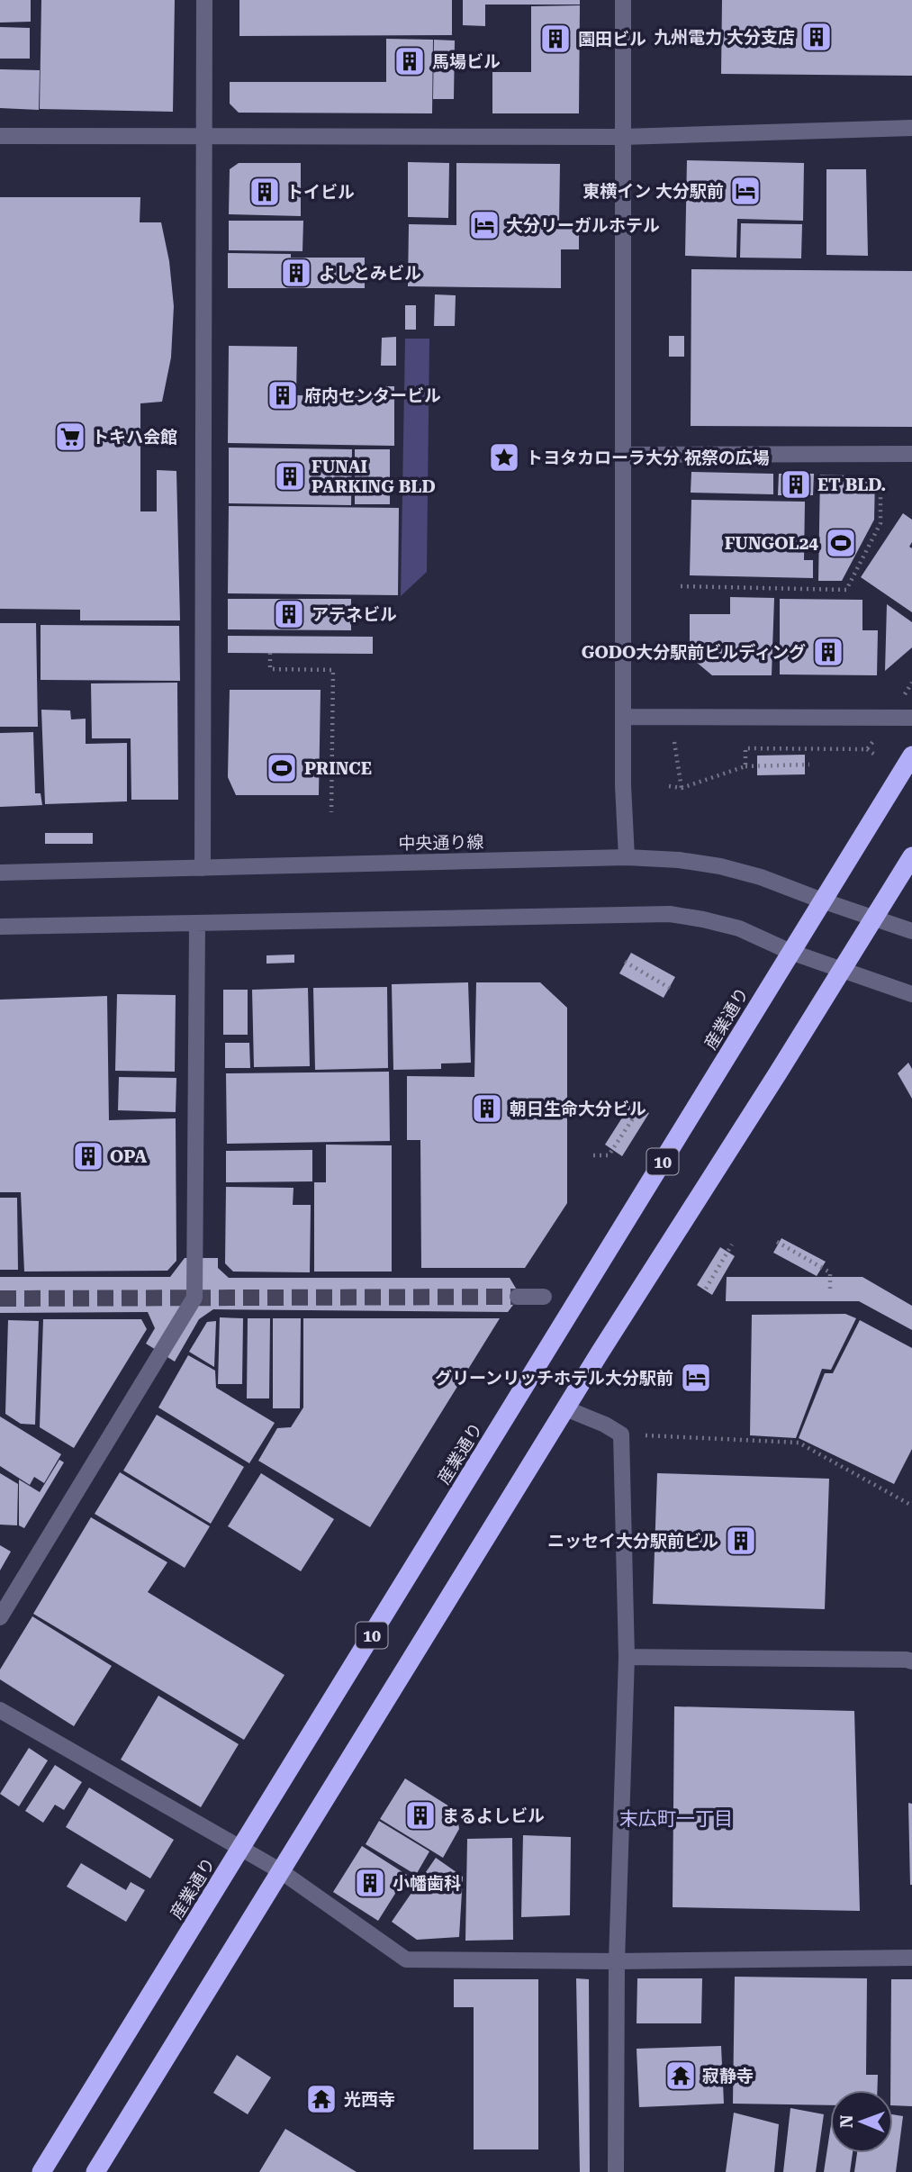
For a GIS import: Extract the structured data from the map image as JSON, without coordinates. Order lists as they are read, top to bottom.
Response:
{
  "streets": {
    "highway": ["産業通り", "10"],
    "street": ["中央通り線"]
  },
  "crossings": [
    ["中央通り線", "産業通り"],
    ["中央通り線", "10"]
  ],
  "districts": ["末広町一丁目"],
  "places": {
    "building": [
      "九州電力 大分支店",
      "園田ビル",
      "馬場ビル",
      "トイビル",
      "よしとみビル",
      "府内センタービル",
      "FUNAI PARKING BLD",
      "ET BLD.",
      "アテネビル",
      "GODO大分駅前ビルディング",
      "朝日生命大分ビル",
      "OPA",
      "ニッセイ大分駅前ビル",
      "まるよしビル",
      "小幡歯科"
    ],
    "hotel": ["東横イン 大分駅前", "大分リーガルホテル", "グリーンリッチホテル大分駅前"],
    "supermarket": ["トキハ会館"],
    "place": ["トヨタカローラ大分 祝祭の広場"],
    "sports": ["FUNGOL24", "PRINCE"],
    "temple": ["寂静寺", "光西寺"]
  },
  "north": "left"
}
